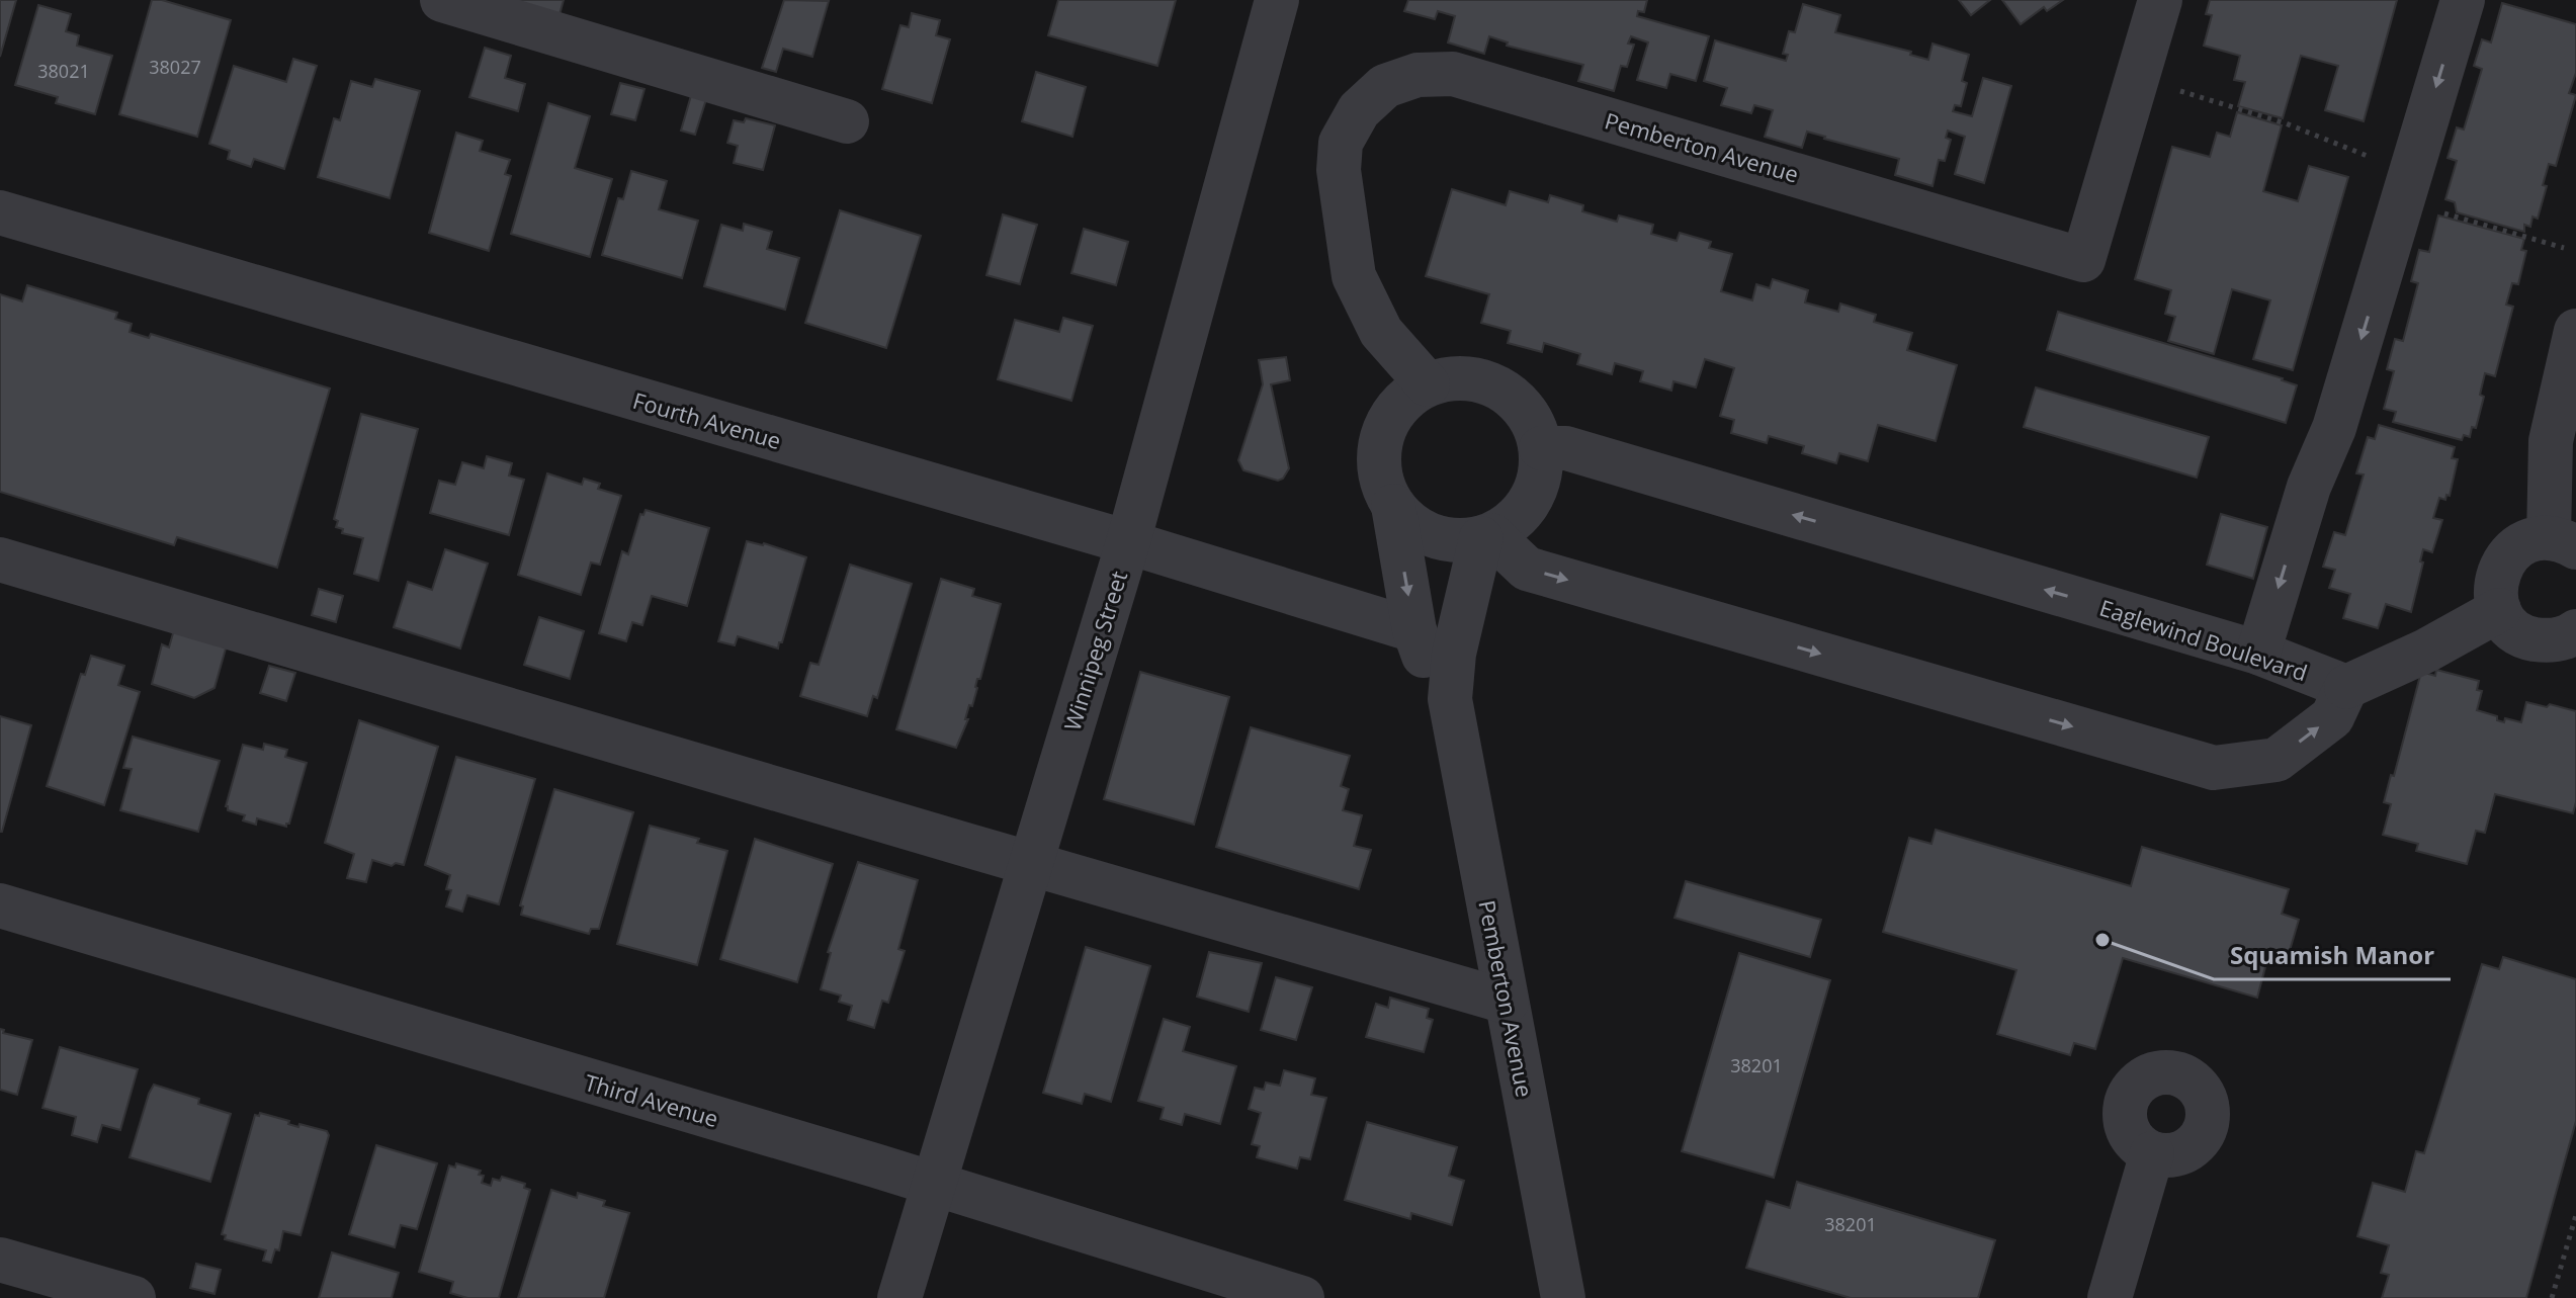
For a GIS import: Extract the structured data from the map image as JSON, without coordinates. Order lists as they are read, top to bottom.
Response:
{
  "streets": {
    "street": [
      "Pemberton Avenue",
      "Fourth Avenue",
      "Eaglewind Boulevard",
      "Winnipeg Street",
      "Third Avenue"
    ]
  },
  "crossings": [
    ["Pemberton Avenue", "Fourth Avenue"],
    ["Pemberton Avenue", "Eaglewind Boulevard"],
    ["Fourth Avenue", "Winnipeg Street"],
    ["Winnipeg Street", "Third Avenue"]
  ],
  "places": ["Squamish Manor"],
  "house_numbers": [
    "38027",
    "38021",
    "38201",
    "38201"
  ]
}
